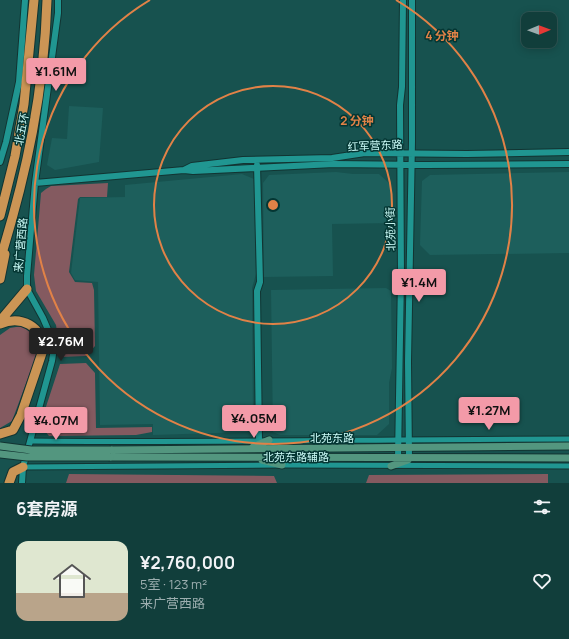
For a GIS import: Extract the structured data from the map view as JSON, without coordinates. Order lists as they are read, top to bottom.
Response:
{
  "streets": {
    "highway": ["北五环"],
    "main road": ["北苑东路"],
    "street": [
      "红军营东路",
      "北苑小街",
      "来广营西路",
      "北苑东路辅路"
    ]
  },
  "crossings": [
    ["红军营东路", "北苑小街"],
    ["红军营东路", "来广营西路"],
    ["北苑小街", "北苑东路"],
    ["北苑小街", "北苑东路辅路"],
    ["来广营西路", "北苑东路辅路"],
    ["北苑东路", "北苑东路辅路"]
  ],
  "north": "right",
  "page": {
    "price": [
      "¥1.61M",
      "¥1.4M",
      "¥2.76M",
      "¥1.27M",
      "¥4.05M",
      "¥4.07M"
    ],
    "heading": "6套房源",
    "list": [
      {
        "name": "¥2,760,000",
        "note": "5室 · 123 m² · 来广营西路"
      }
    ]
  },
  "rings": ["4 分钟", "2 分钟"]
}
